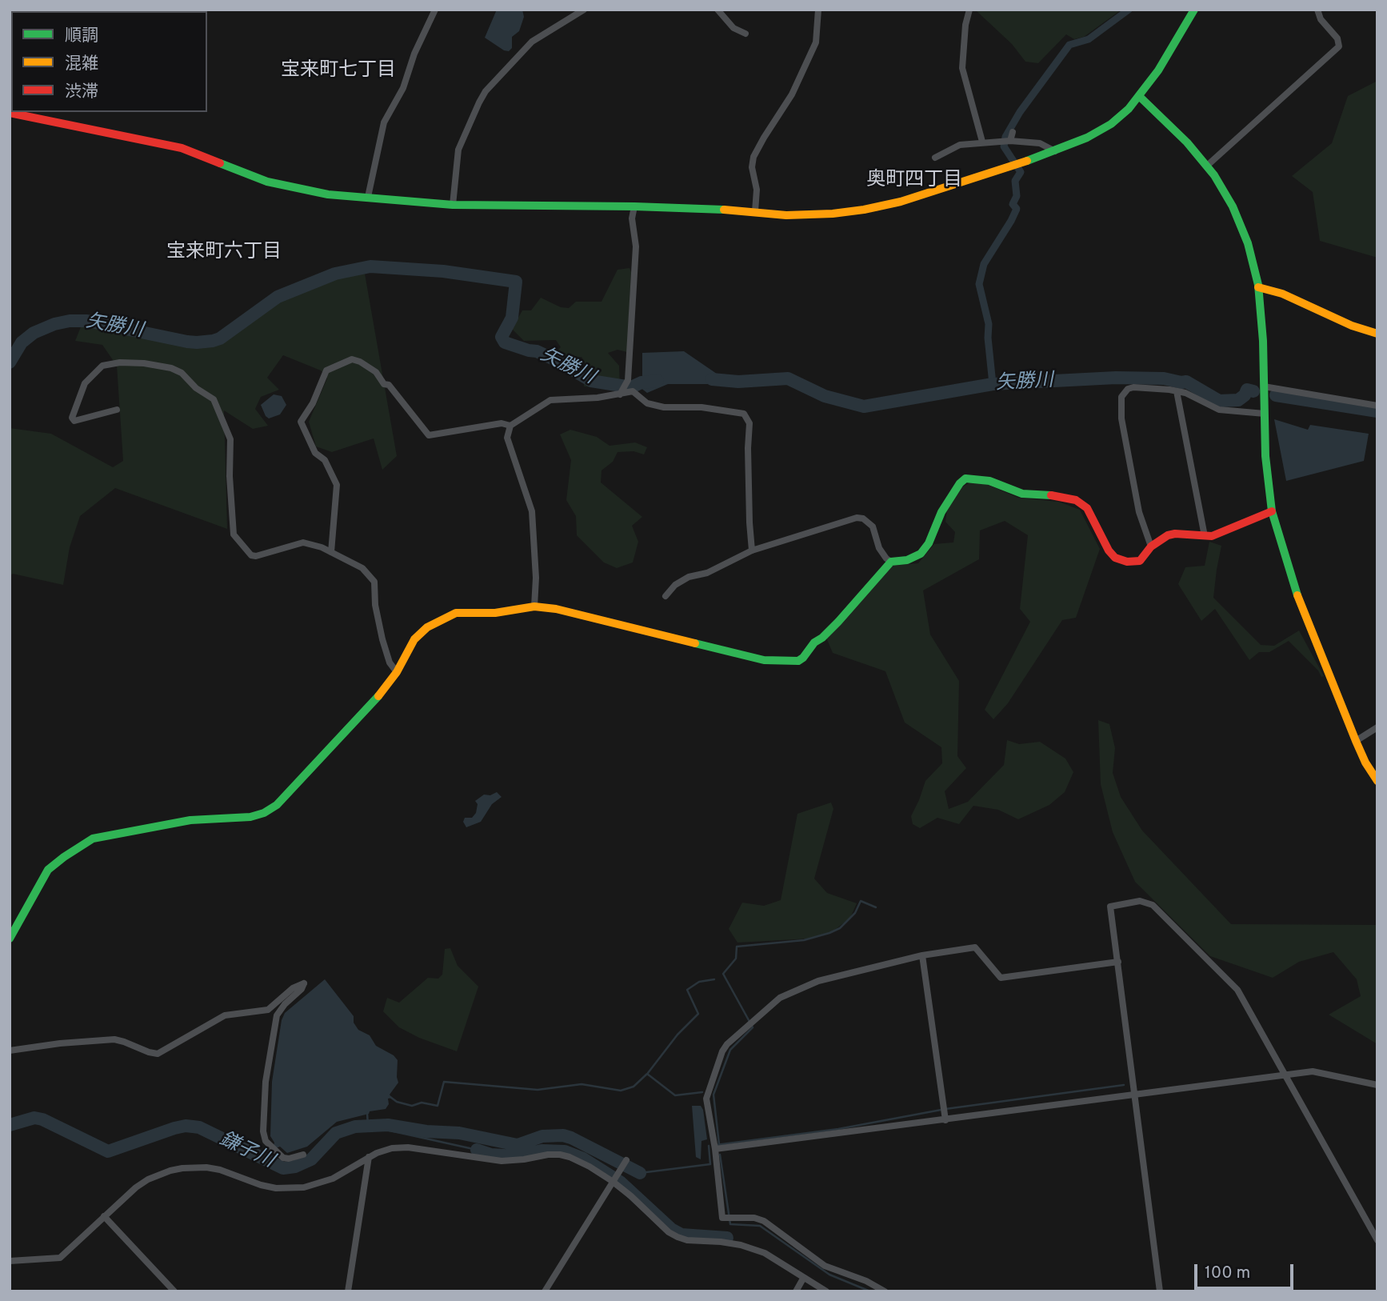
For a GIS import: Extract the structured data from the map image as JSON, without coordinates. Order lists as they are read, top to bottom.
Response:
{
  "districts": ["宝来町七丁目", "奥町四丁目", "宝来町六丁目"],
  "water": ["矢勝川", "鎌子川"],
  "legend": ["順調", "混雑", "渋滞"],
  "scale_bar": "100 m"
}
